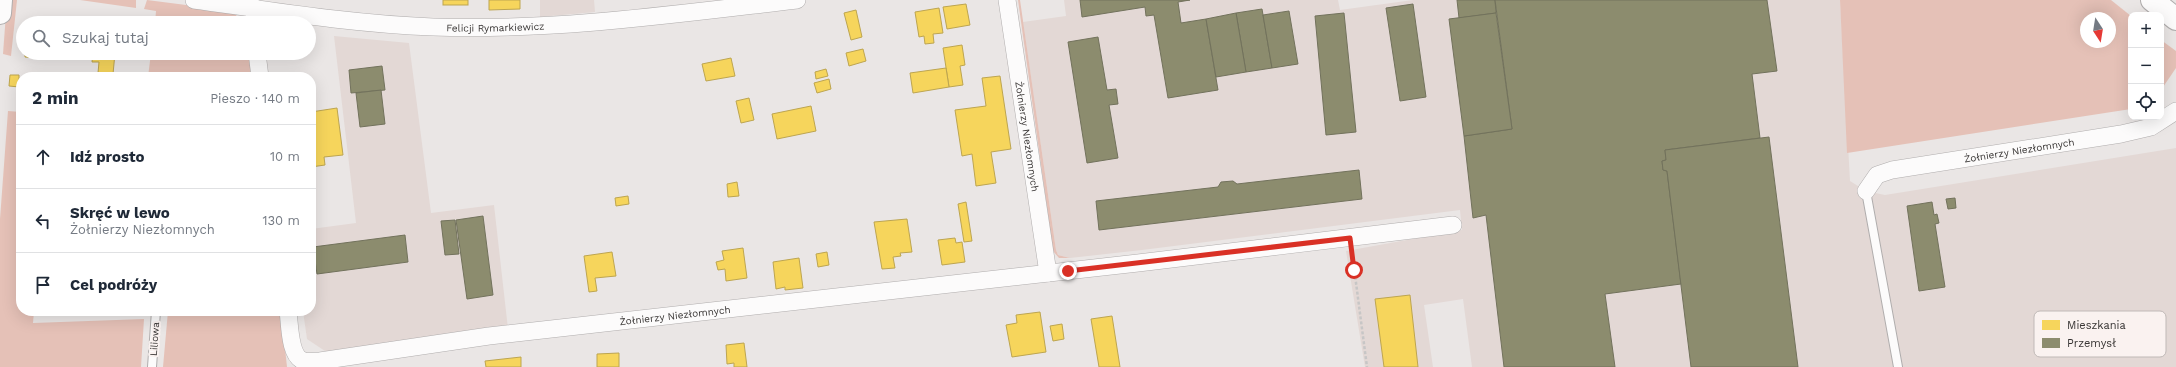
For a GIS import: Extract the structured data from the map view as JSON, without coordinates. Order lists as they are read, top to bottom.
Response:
{
  "streets": {
    "street": ["Felicji Rymarkiewicz", "Żołnierzy Niezłomnych"],
    "lane": ["Liliowa"]
  },
  "legend": ["Mieszkania", "Przemysł"],
  "north": "bottom",
  "page": {
    "map_buttons": ["+", "−"],
    "search": "Szukaj tutaj",
    "heading": ["2 min", "Pieszo · 140 m"],
    "list": [
      ["Idź prosto", "10 m"],
      ["Skręć w lewo", "Żołnierzy Niezłomnych", "130 m"],
      "Cel podróży"
    ]
  }
}
